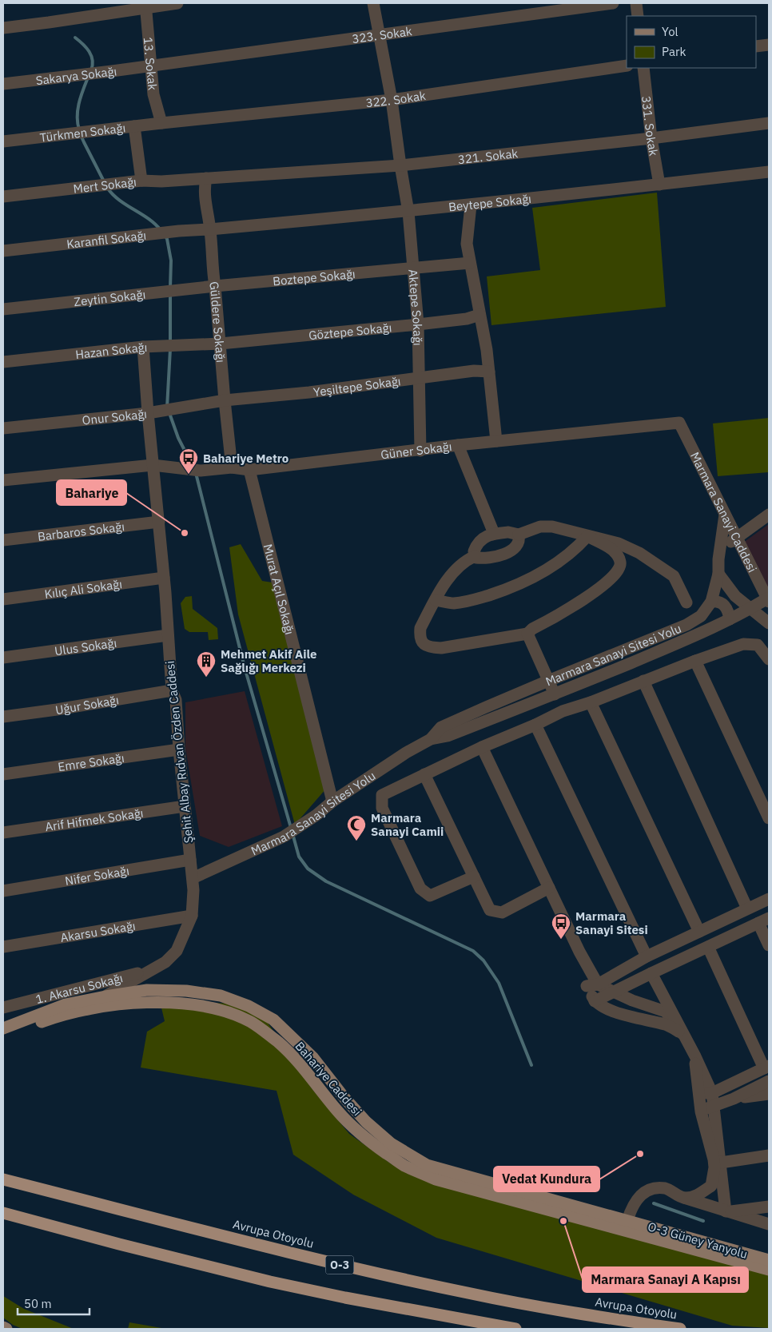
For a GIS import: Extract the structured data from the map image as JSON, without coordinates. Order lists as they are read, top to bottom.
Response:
{
  "streets": {
    "highway": ["Avrupa Otoyolu", "O-3"],
    "main road": ["Bahariye Caddesi", "O-3 Güney Yanyolu"],
    "street": [
      "323. Sokak",
      "13. Sokak",
      "Sakarya Sokağı",
      "322. Sokak",
      "331. Sokak",
      "Türkmen Sokağı",
      "321. Sokak",
      "Mert Sokağı",
      "Beytepe Sokağı",
      "Karanfil Sokağı",
      "Boztepe Sokağı",
      "Zeytin Sokağı",
      "Aktepe Sokağı",
      "Güldere Sokağı",
      "Göztepe Sokağı",
      "Hazan Sokağı",
      "Yeşiltepe Sokağı",
      "Onur Sokağı",
      "Güner Sokağı",
      "Marmara Sanayi Caddesi",
      "Barbaros Sokağı",
      "Kılıç Ali Sokağı",
      "Murat Açıl Sokağı",
      "Ulus Sokağı",
      "Marmara Sanayi Sitesi Yolu",
      "Uğur Sokağı",
      "Şehit Albay Rıdvan Özden Caddesi",
      "Emre Sokağı",
      "Arif Hifmek Sokağı",
      "Nifer Sokağı",
      "Akarsu Sokağı",
      "1. Akarsu Sokağı"
    ]
  },
  "crossings": [
    ["323. Sokak", "13. Sokak"],
    ["323. Sokak", "Sakarya Sokağı"],
    ["323. Sokak", "Aktepe Sokağı"],
    ["13. Sokak", "Sakarya Sokağı"],
    ["13. Sokak", "322. Sokak"],
    ["13. Sokak", "Türkmen Sokağı"],
    ["322. Sokak", "Türkmen Sokağı"],
    ["322. Sokak", "Aktepe Sokağı"],
    ["331. Sokak", "321. Sokak"],
    ["331. Sokak", "Beytepe Sokağı"],
    ["321. Sokak", "Mert Sokağı"],
    ["321. Sokak", "Aktepe Sokağı"],
    ["321. Sokak", "Güldere Sokağı"],
    ["Mert Sokağı", "Güldere Sokağı"],
    ["Beytepe Sokağı", "Karanfil Sokağı"],
    ["Beytepe Sokağı", "Aktepe Sokağı"],
    ["Beytepe Sokağı", "Güldere Sokağı"],
    ["Karanfil Sokağı", "Güldere Sokağı"],
    ["Boztepe Sokağı", "Zeytin Sokağı"],
    ["Boztepe Sokağı", "Aktepe Sokağı"],
    ["Boztepe Sokağı", "Güldere Sokağı"],
    ["Zeytin Sokağı", "Güldere Sokağı"],
    ["Aktepe Sokağı", "Göztepe Sokağı"],
    ["Aktepe Sokağı", "Yeşiltepe Sokağı"],
    ["Aktepe Sokağı", "Güner Sokağı"],
    ["Güldere Sokağı", "Göztepe Sokağı"],
    ["Güldere Sokağı", "Hazan Sokağı"],
    ["Güldere Sokağı", "Yeşiltepe Sokağı"],
    ["Güldere Sokağı", "Onur Sokağı"],
    ["Güldere Sokağı", "Güner Sokağı"],
    ["Göztepe Sokağı", "Hazan Sokağı"],
    ["Yeşiltepe Sokağı", "Onur Sokağı"],
    ["Onur Sokağı", "Şehit Albay Rıdvan Özden Caddesi"],
    ["Güner Sokağı", "Marmara Sanayi Caddesi"],
    ["Güner Sokağı", "Murat Açıl Sokağı"],
    ["Güner Sokağı", "Şehit Albay Rıdvan Özden Caddesi"],
    ["Marmara Sanayi Caddesi", "Marmara Sanayi Sitesi Yolu"],
    ["Barbaros Sokağı", "Şehit Albay Rıdvan Özden Caddesi"],
    ["Kılıç Ali Sokağı", "Şehit Albay Rıdvan Özden Caddesi"],
    ["Murat Açıl Sokağı", "Marmara Sanayi Sitesi Yolu"],
    ["Ulus Sokağı", "Şehit Albay Rıdvan Özden Caddesi"],
    ["Marmara Sanayi Sitesi Yolu", "Şehit Albay Rıdvan Özden Caddesi"],
    ["Uğur Sokağı", "Şehit Albay Rıdvan Özden Caddesi"],
    ["Şehit Albay Rıdvan Özden Caddesi", "Emre Sokağı"],
    ["Şehit Albay Rıdvan Özden Caddesi", "Arif Hifmek Sokağı"],
    ["Şehit Albay Rıdvan Özden Caddesi", "Nifer Sokağı"],
    ["Şehit Albay Rıdvan Özden Caddesi", "Akarsu Sokağı"],
    ["Şehit Albay Rıdvan Özden Caddesi", "1. Akarsu Sokağı"],
    ["Şehit Albay Rıdvan Özden Caddesi", "Bahariye Caddesi"],
    ["Bahariye Caddesi", "O-3 Güney Yanyolu"]
  ],
  "places": {
    "bus stop": ["Bahariye Metro", "Marmara Sanayi Sitesi"],
    "other": ["Bahariye", "Vedat Kundura", "Marmara Sanayi A Kapısı"],
    "building": ["Mehmet Akif Aile Sağlığı Merkezi"],
    "mosque": ["Marmara Sanayi Camii"]
  },
  "legend": ["Yol", "Park"],
  "scale_bar": "50 m"
}
